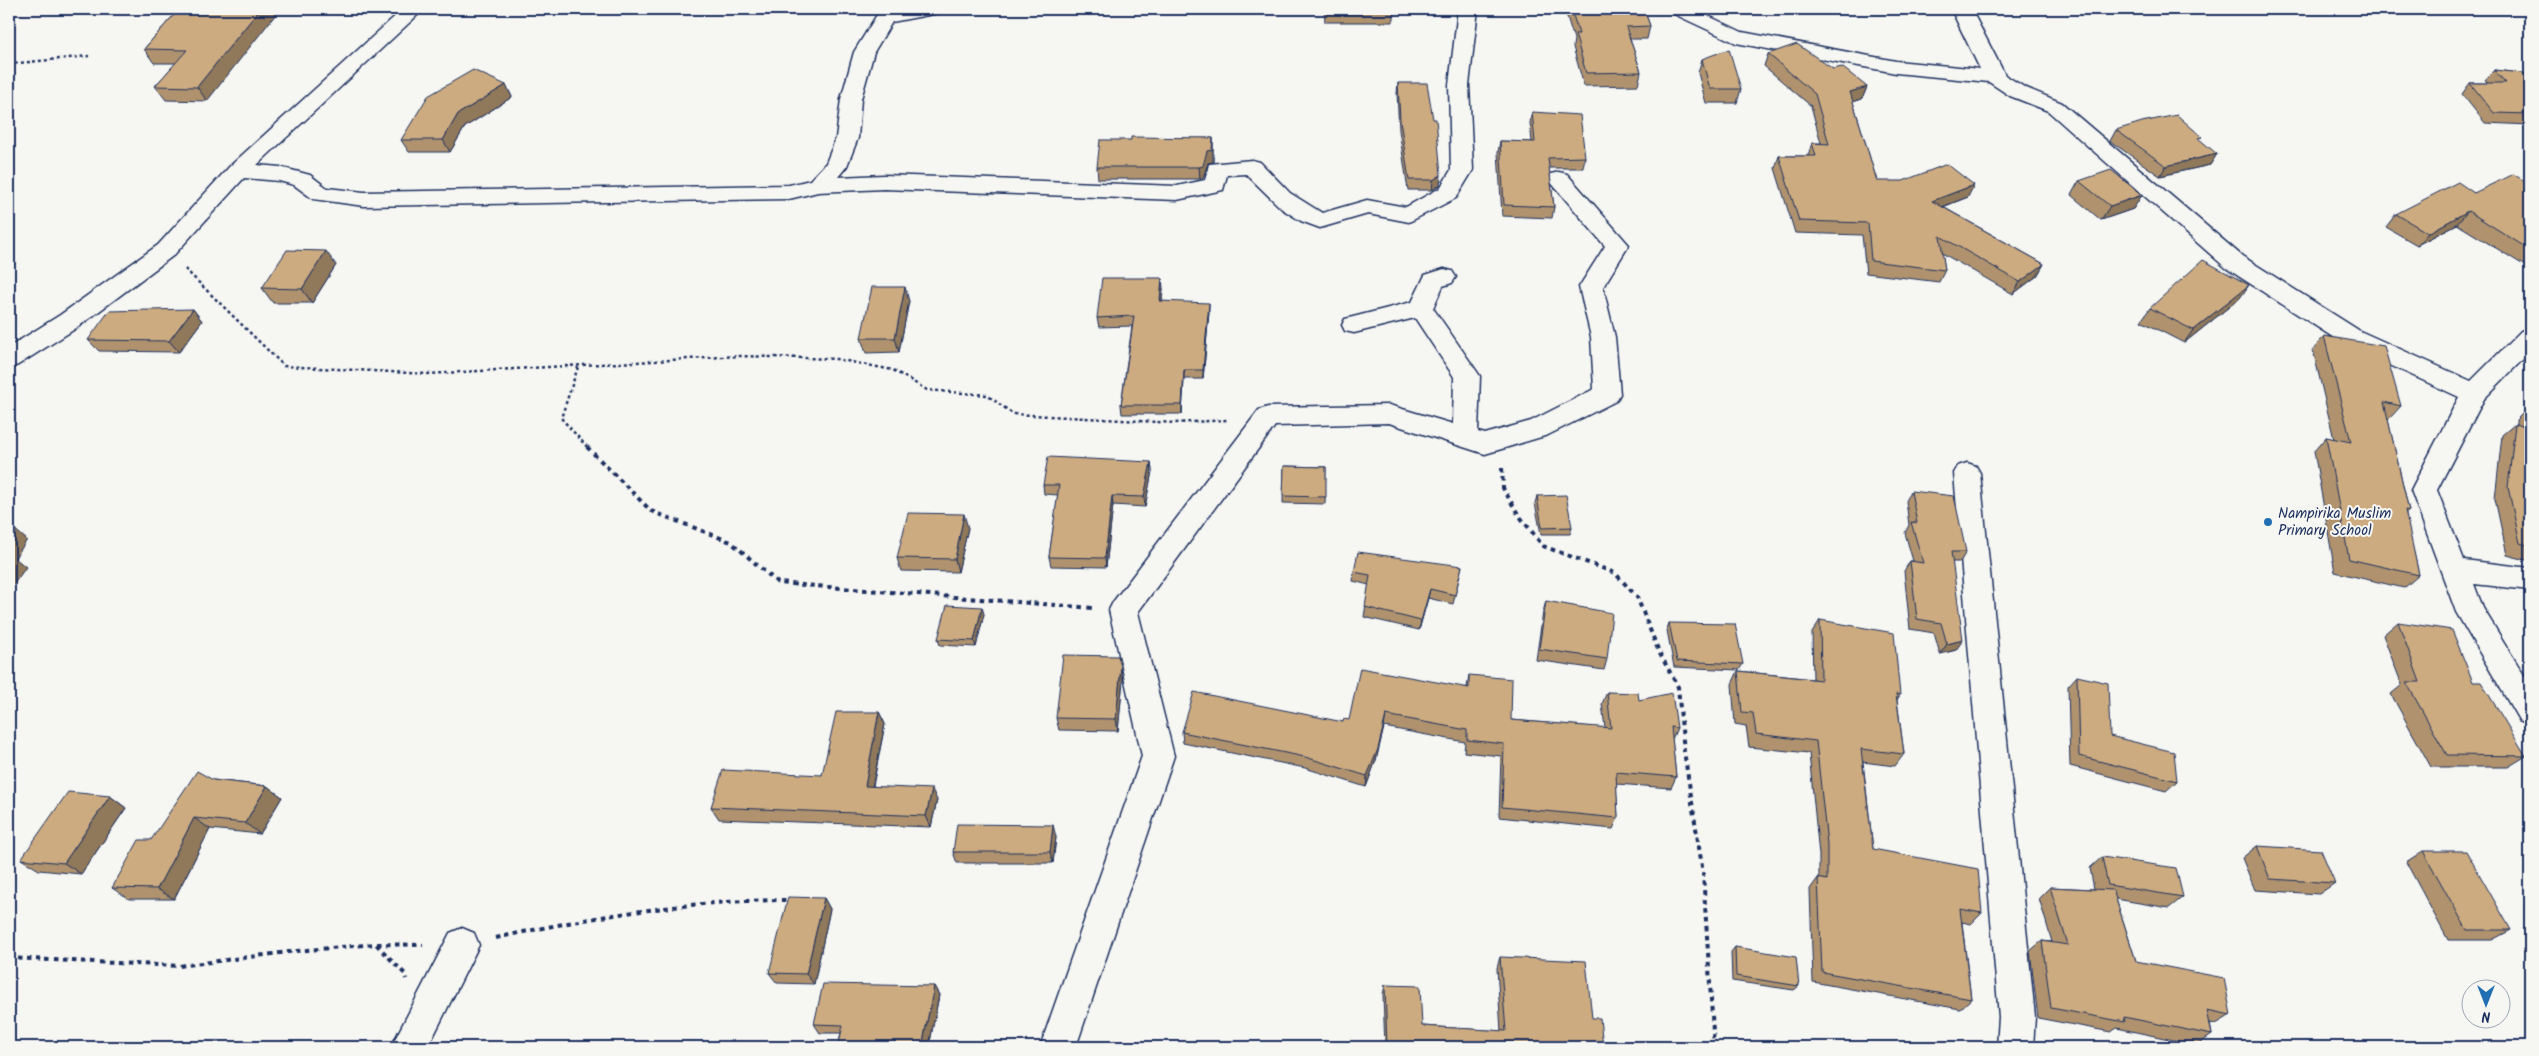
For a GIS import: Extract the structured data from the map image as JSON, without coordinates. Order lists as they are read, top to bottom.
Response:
{
  "places": ["Nampirika Muslim Primary School"],
  "north": "bottom"
}
